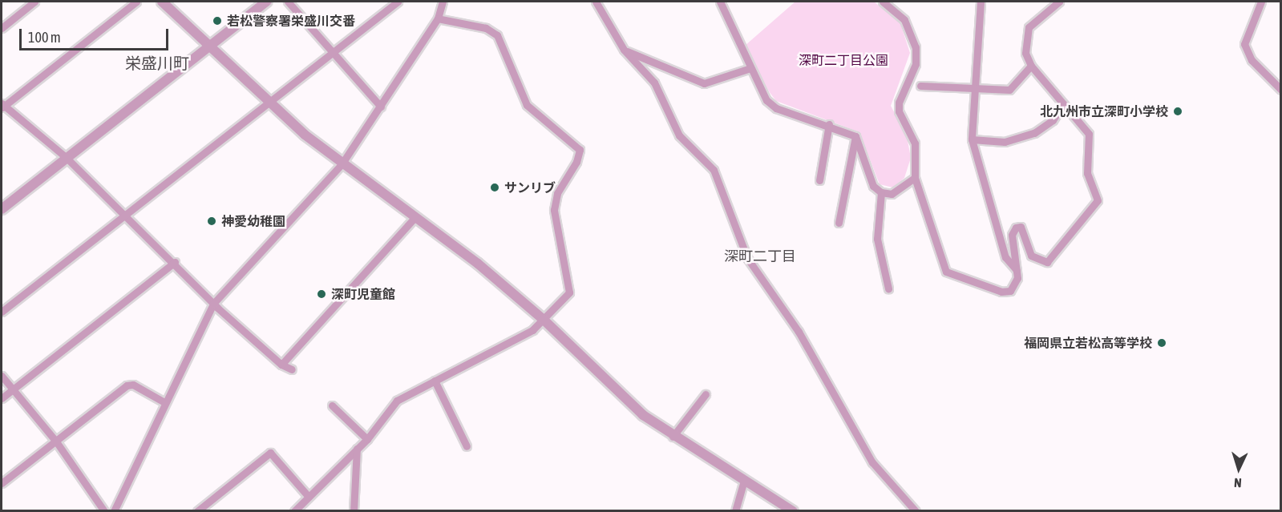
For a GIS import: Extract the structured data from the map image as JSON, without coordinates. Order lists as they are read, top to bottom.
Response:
{
  "districts": ["栄盛川町", "深町二丁目"],
  "parks": ["深町二丁目公園"],
  "places": [
    "若松警察署栄盛川交番",
    "北九州市立深町小学校",
    "サンリブ",
    "神愛幼稚園",
    "深町児童館",
    "福岡県立若松高等学校"
  ],
  "scale_bar": "100 m",
  "north": "bottom"
}
